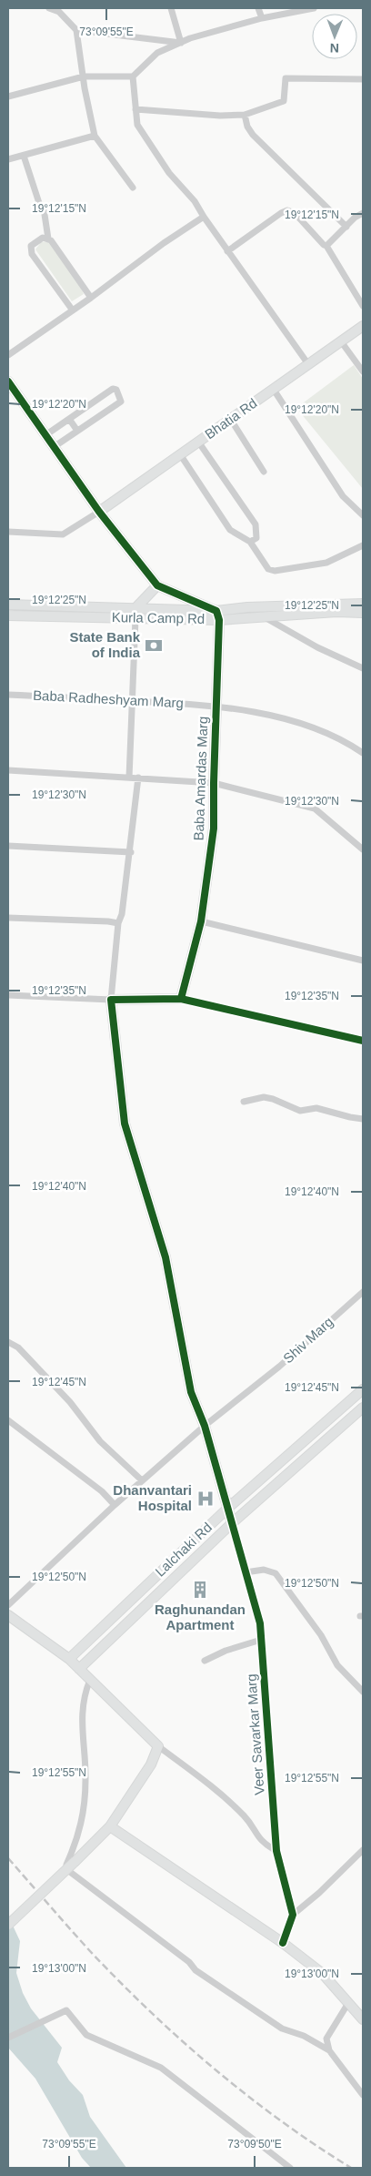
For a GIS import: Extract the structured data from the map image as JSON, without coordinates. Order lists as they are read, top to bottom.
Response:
{
  "streets": {
    "street": [
      "Bhatia Rd",
      "Kurla Camp Rd",
      "Baba Radheshyam Marg",
      "Baba Amardas Marg",
      "Shiv Marg",
      "Lalchaki Rd",
      "Veer Savarkar Marg"
    ]
  },
  "crossings": [
    ["Kurla Camp Rd", "Baba Amardas Marg"],
    ["Baba Radheshyam Marg", "Baba Amardas Marg"],
    ["Lalchaki Rd", "Veer Savarkar Marg"]
  ],
  "places": {
    "bank": ["State Bank of India"],
    "hospital": ["Dhanvantari Hospital"],
    "building": ["Raghunandan Apartment"]
  },
  "north": "bottom",
  "coordinates": [
    "73°09'55\"E",
    "19°12'15\"N",
    "19°12'20\"N",
    "19°12'25\"N",
    "19°12'30\"N",
    "19°12'35\"N",
    "19°12'40\"N",
    "19°12'45\"N",
    "19°12'50\"N",
    "19°12'55\"N",
    "19°13'00\"N",
    "73°09'50\"E"
  ]
}
